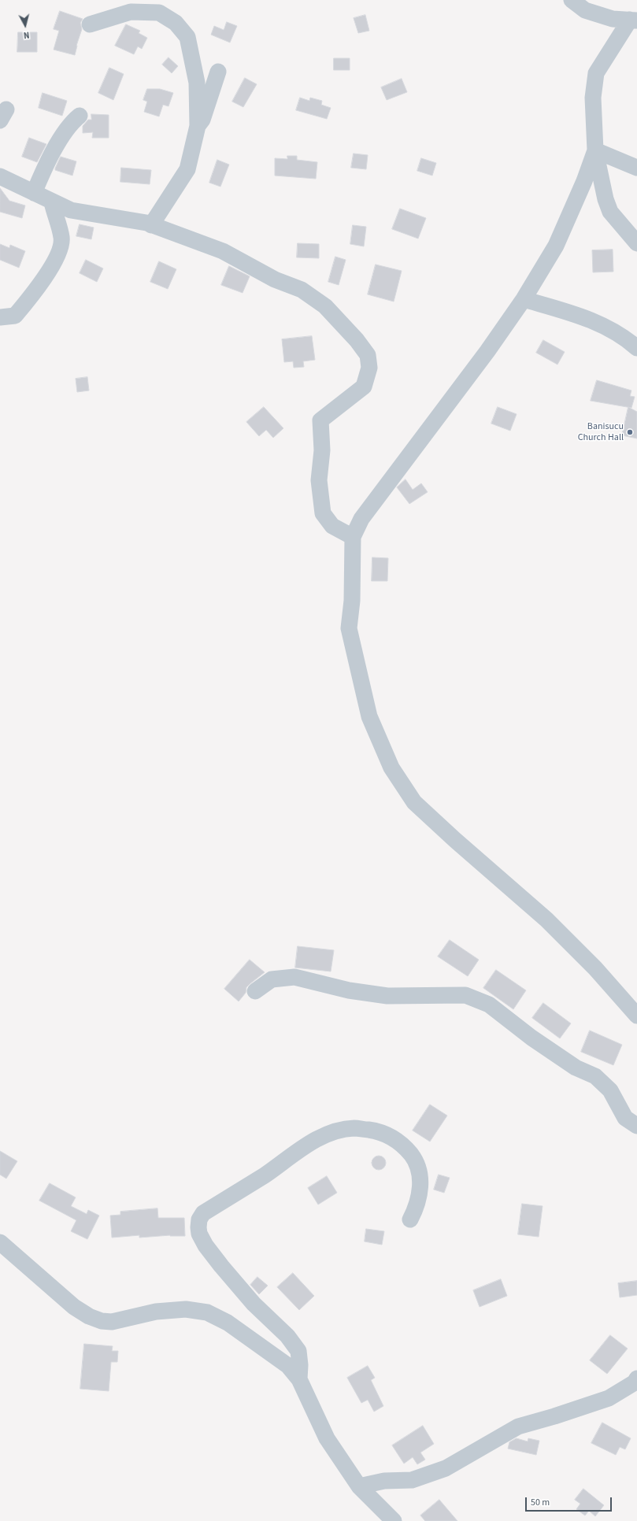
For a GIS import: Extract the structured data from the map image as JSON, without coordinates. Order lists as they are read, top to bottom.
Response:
{
  "places": ["Banisucu Church Hall"],
  "scale_bar": "50 m",
  "north": "bottom"
}
